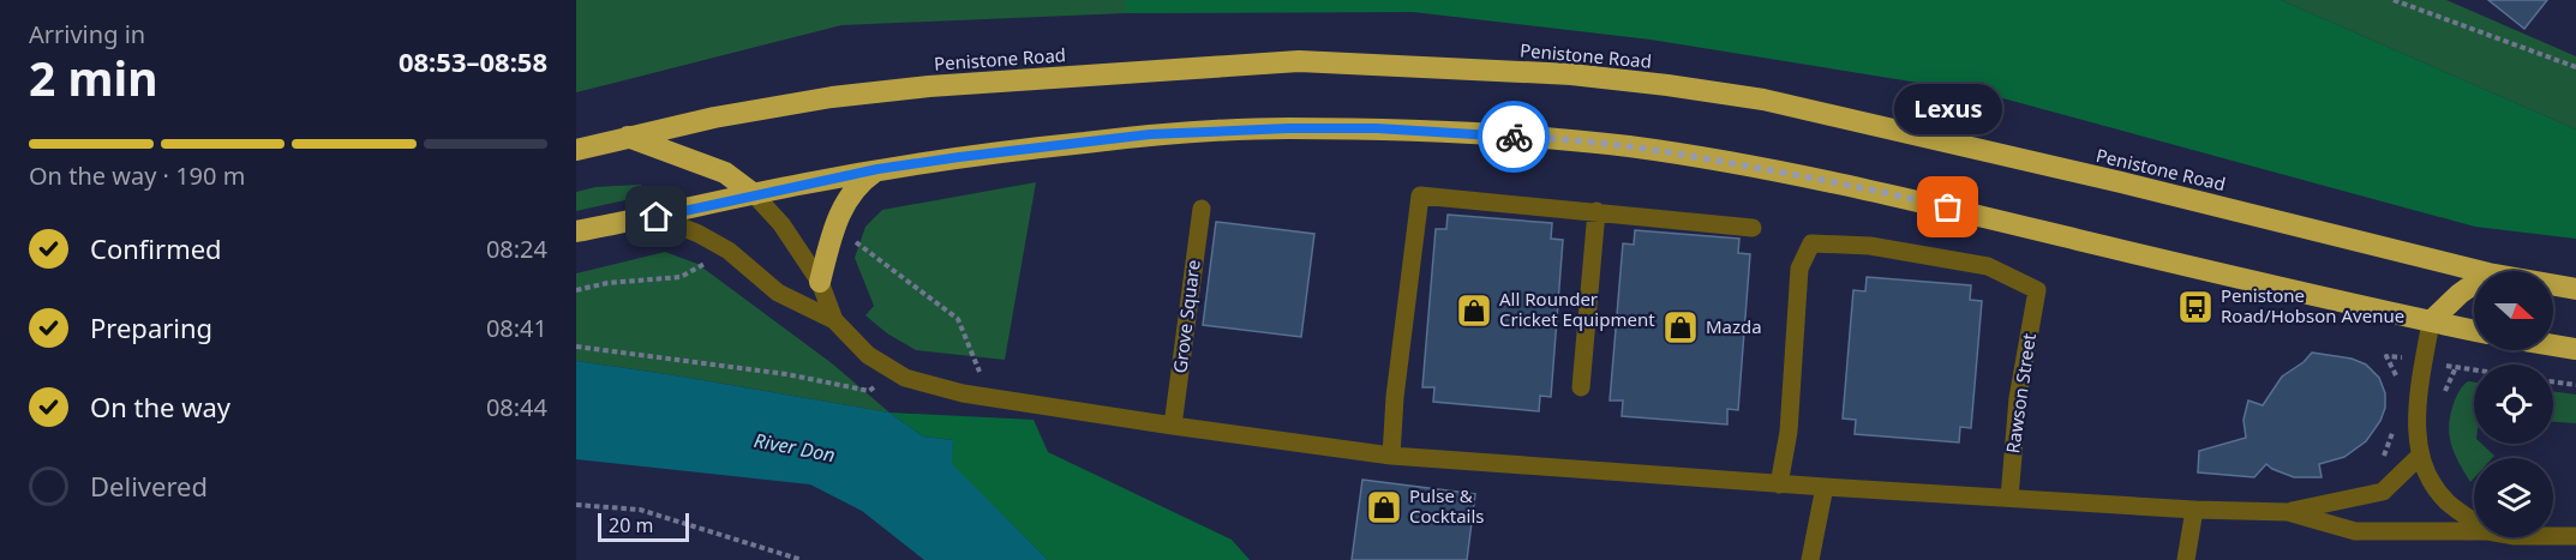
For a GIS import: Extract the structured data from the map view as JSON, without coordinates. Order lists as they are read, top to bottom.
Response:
{
  "streets": {
    "highway": ["Penistone Road"],
    "street": ["Grove Square", "Rawson Street"]
  },
  "water": ["River Don"],
  "places": {
    "other": ["Lexus"],
    "bus stop": ["Penistone Road/Hobson Avenue"],
    "shop": ["All Rounder Cricket Equipment", "Mazda", "Pulse & Cocktails"]
  },
  "scale_bar": "20 m",
  "north": "right",
  "page": {
    "heading": ["2 min", "Arriving in", "08:53–08:58"],
    "bubble": "Lexus",
    "bar": "On the way · 190 m",
    "list": [
      ["Confirmed", "08:24"],
      ["Preparing", "08:41"],
      ["On the way", "08:44"],
      "Delivered"
    ],
    "scale": "20 m"
  }
}
